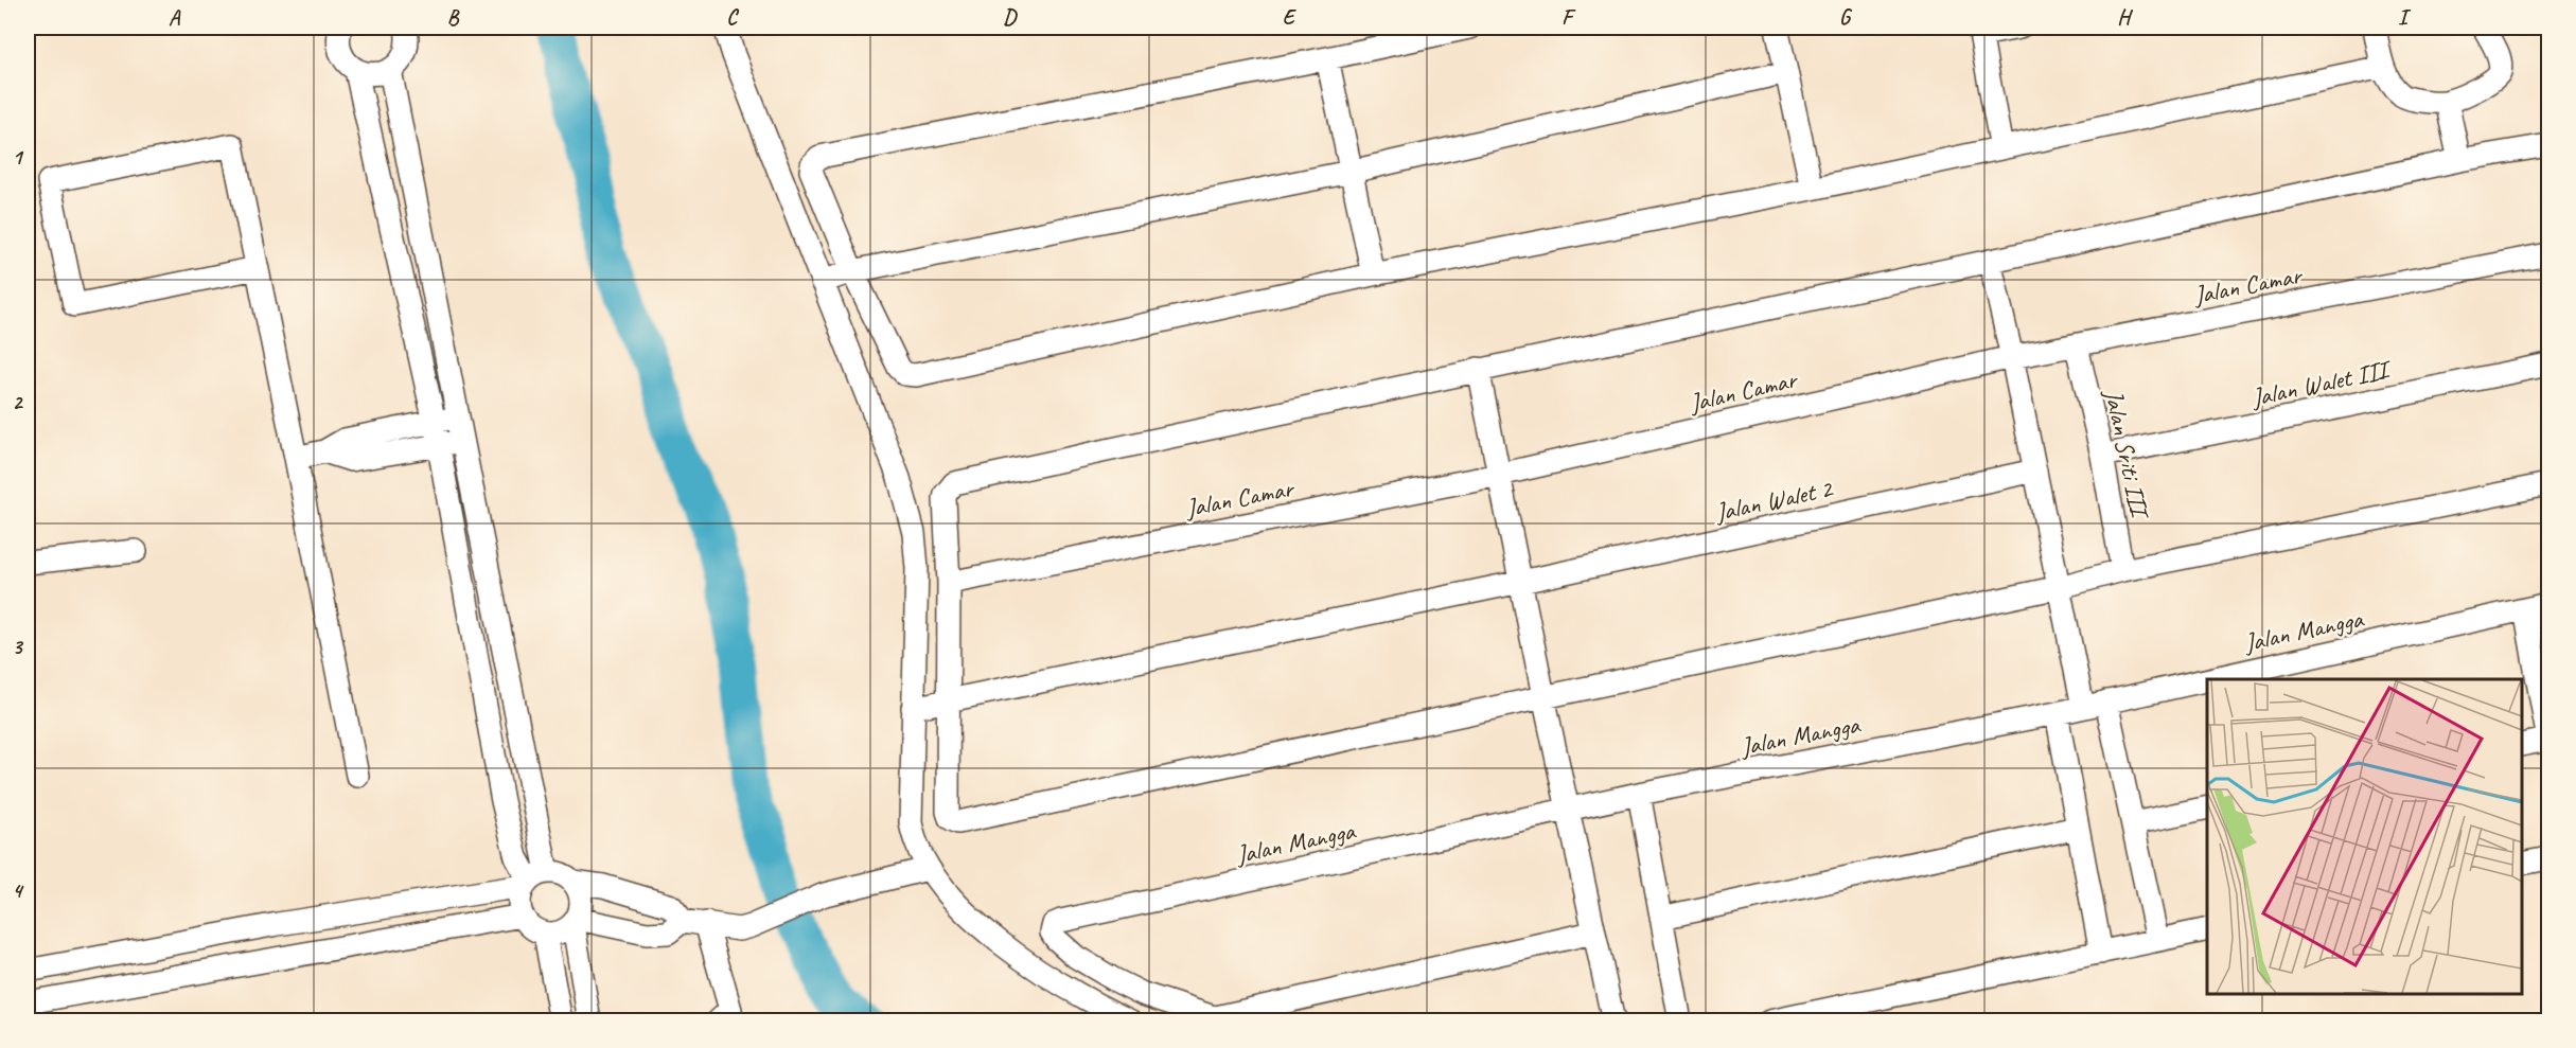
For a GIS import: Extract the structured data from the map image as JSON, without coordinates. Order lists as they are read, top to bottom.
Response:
{
  "streets": {
    "street": [
      "Jalan Camar",
      "Jalan Walet III",
      "Jalan Sriti III",
      "Jalan Walet 2",
      "Jalan Mangga"
    ]
  },
  "crossings": [
    ["Jalan Camar", "Jalan Sriti III"],
    ["Jalan Walet III", "Jalan Sriti III"]
  ],
  "grid": {
    "columns": [
      "A",
      "B",
      "C",
      "D",
      "E",
      "F",
      "G",
      "H",
      "I"
    ],
    "rows": [
      "1",
      "2",
      "3",
      "4"
    ]
  }
}
